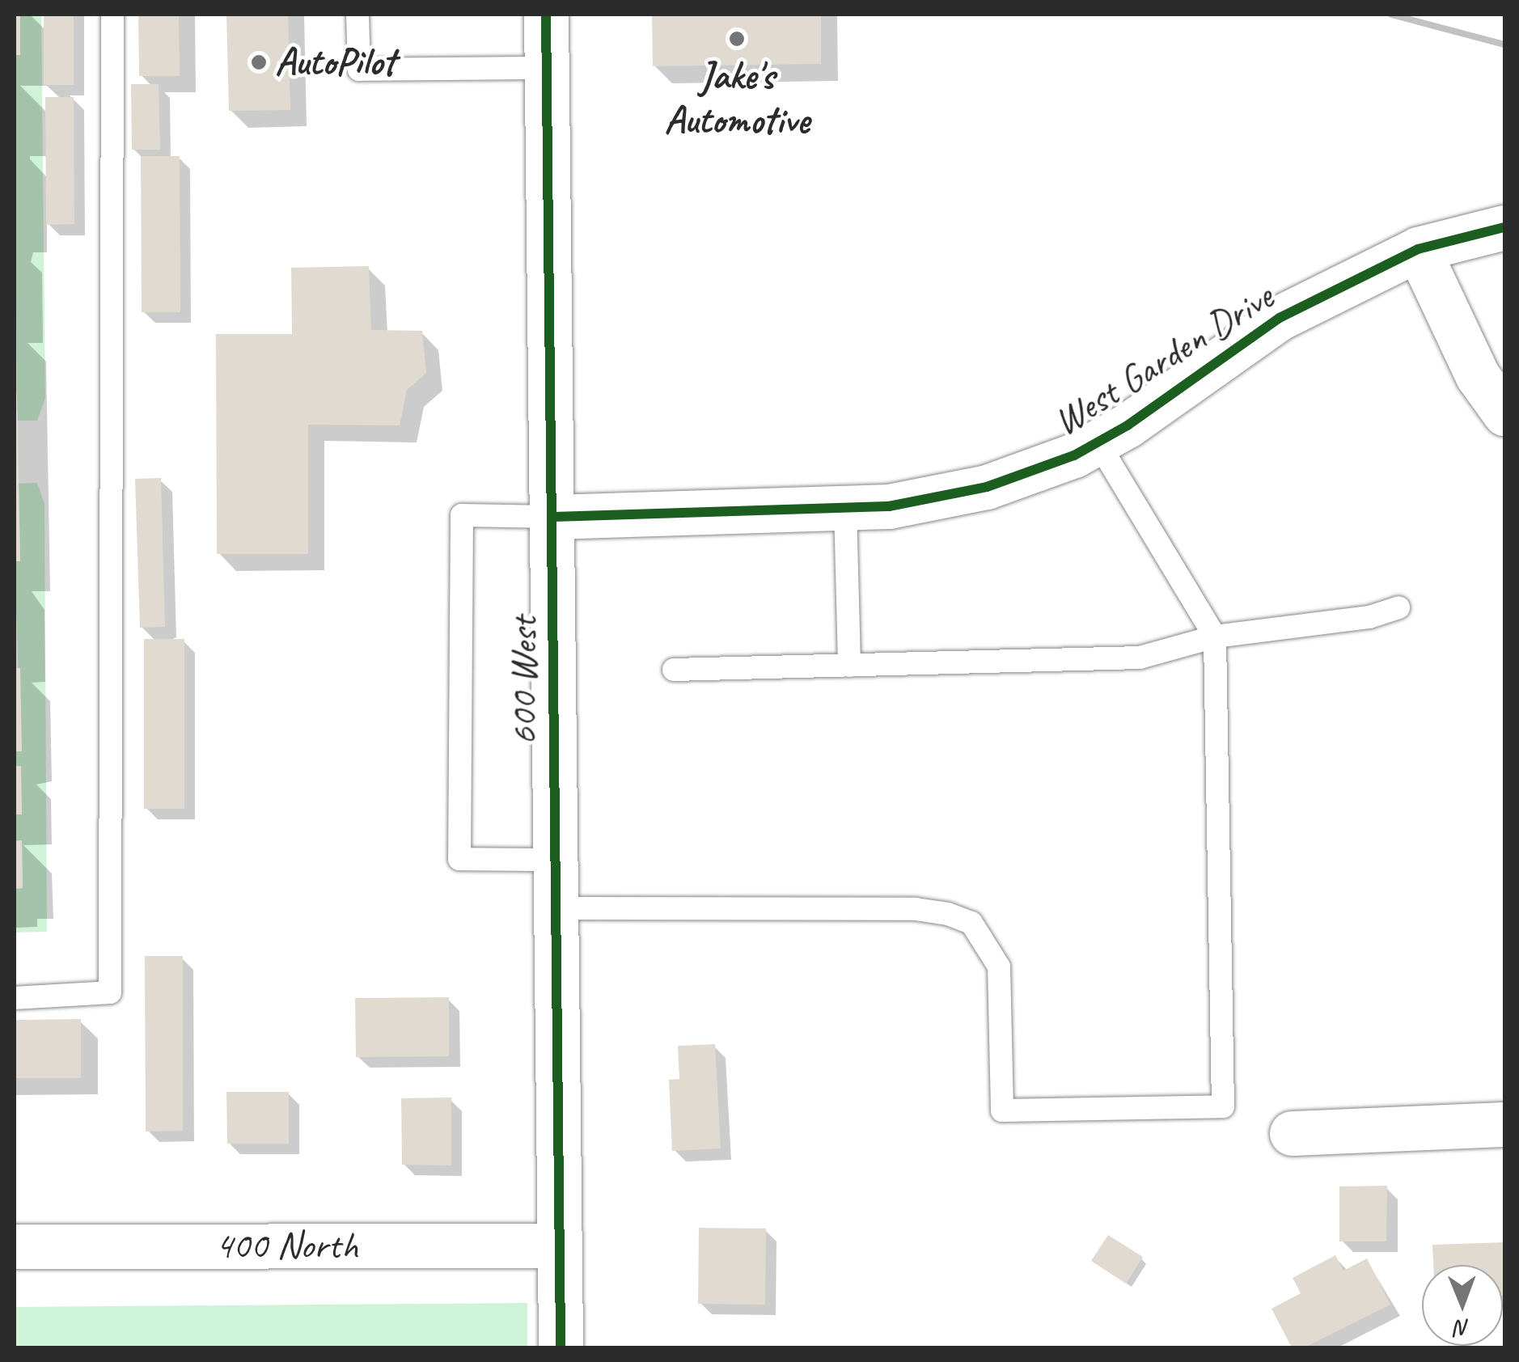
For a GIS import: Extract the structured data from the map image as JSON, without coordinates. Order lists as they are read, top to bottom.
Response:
{
  "streets": {
    "street": ["West Garden Drive", "600 West", "400 North"]
  },
  "crossings": [
    ["West Garden Drive", "600 West"],
    ["600 West", "400 North"]
  ],
  "places": ["Jake's Automotive", "AutoPilot"],
  "north": "bottom"
}
